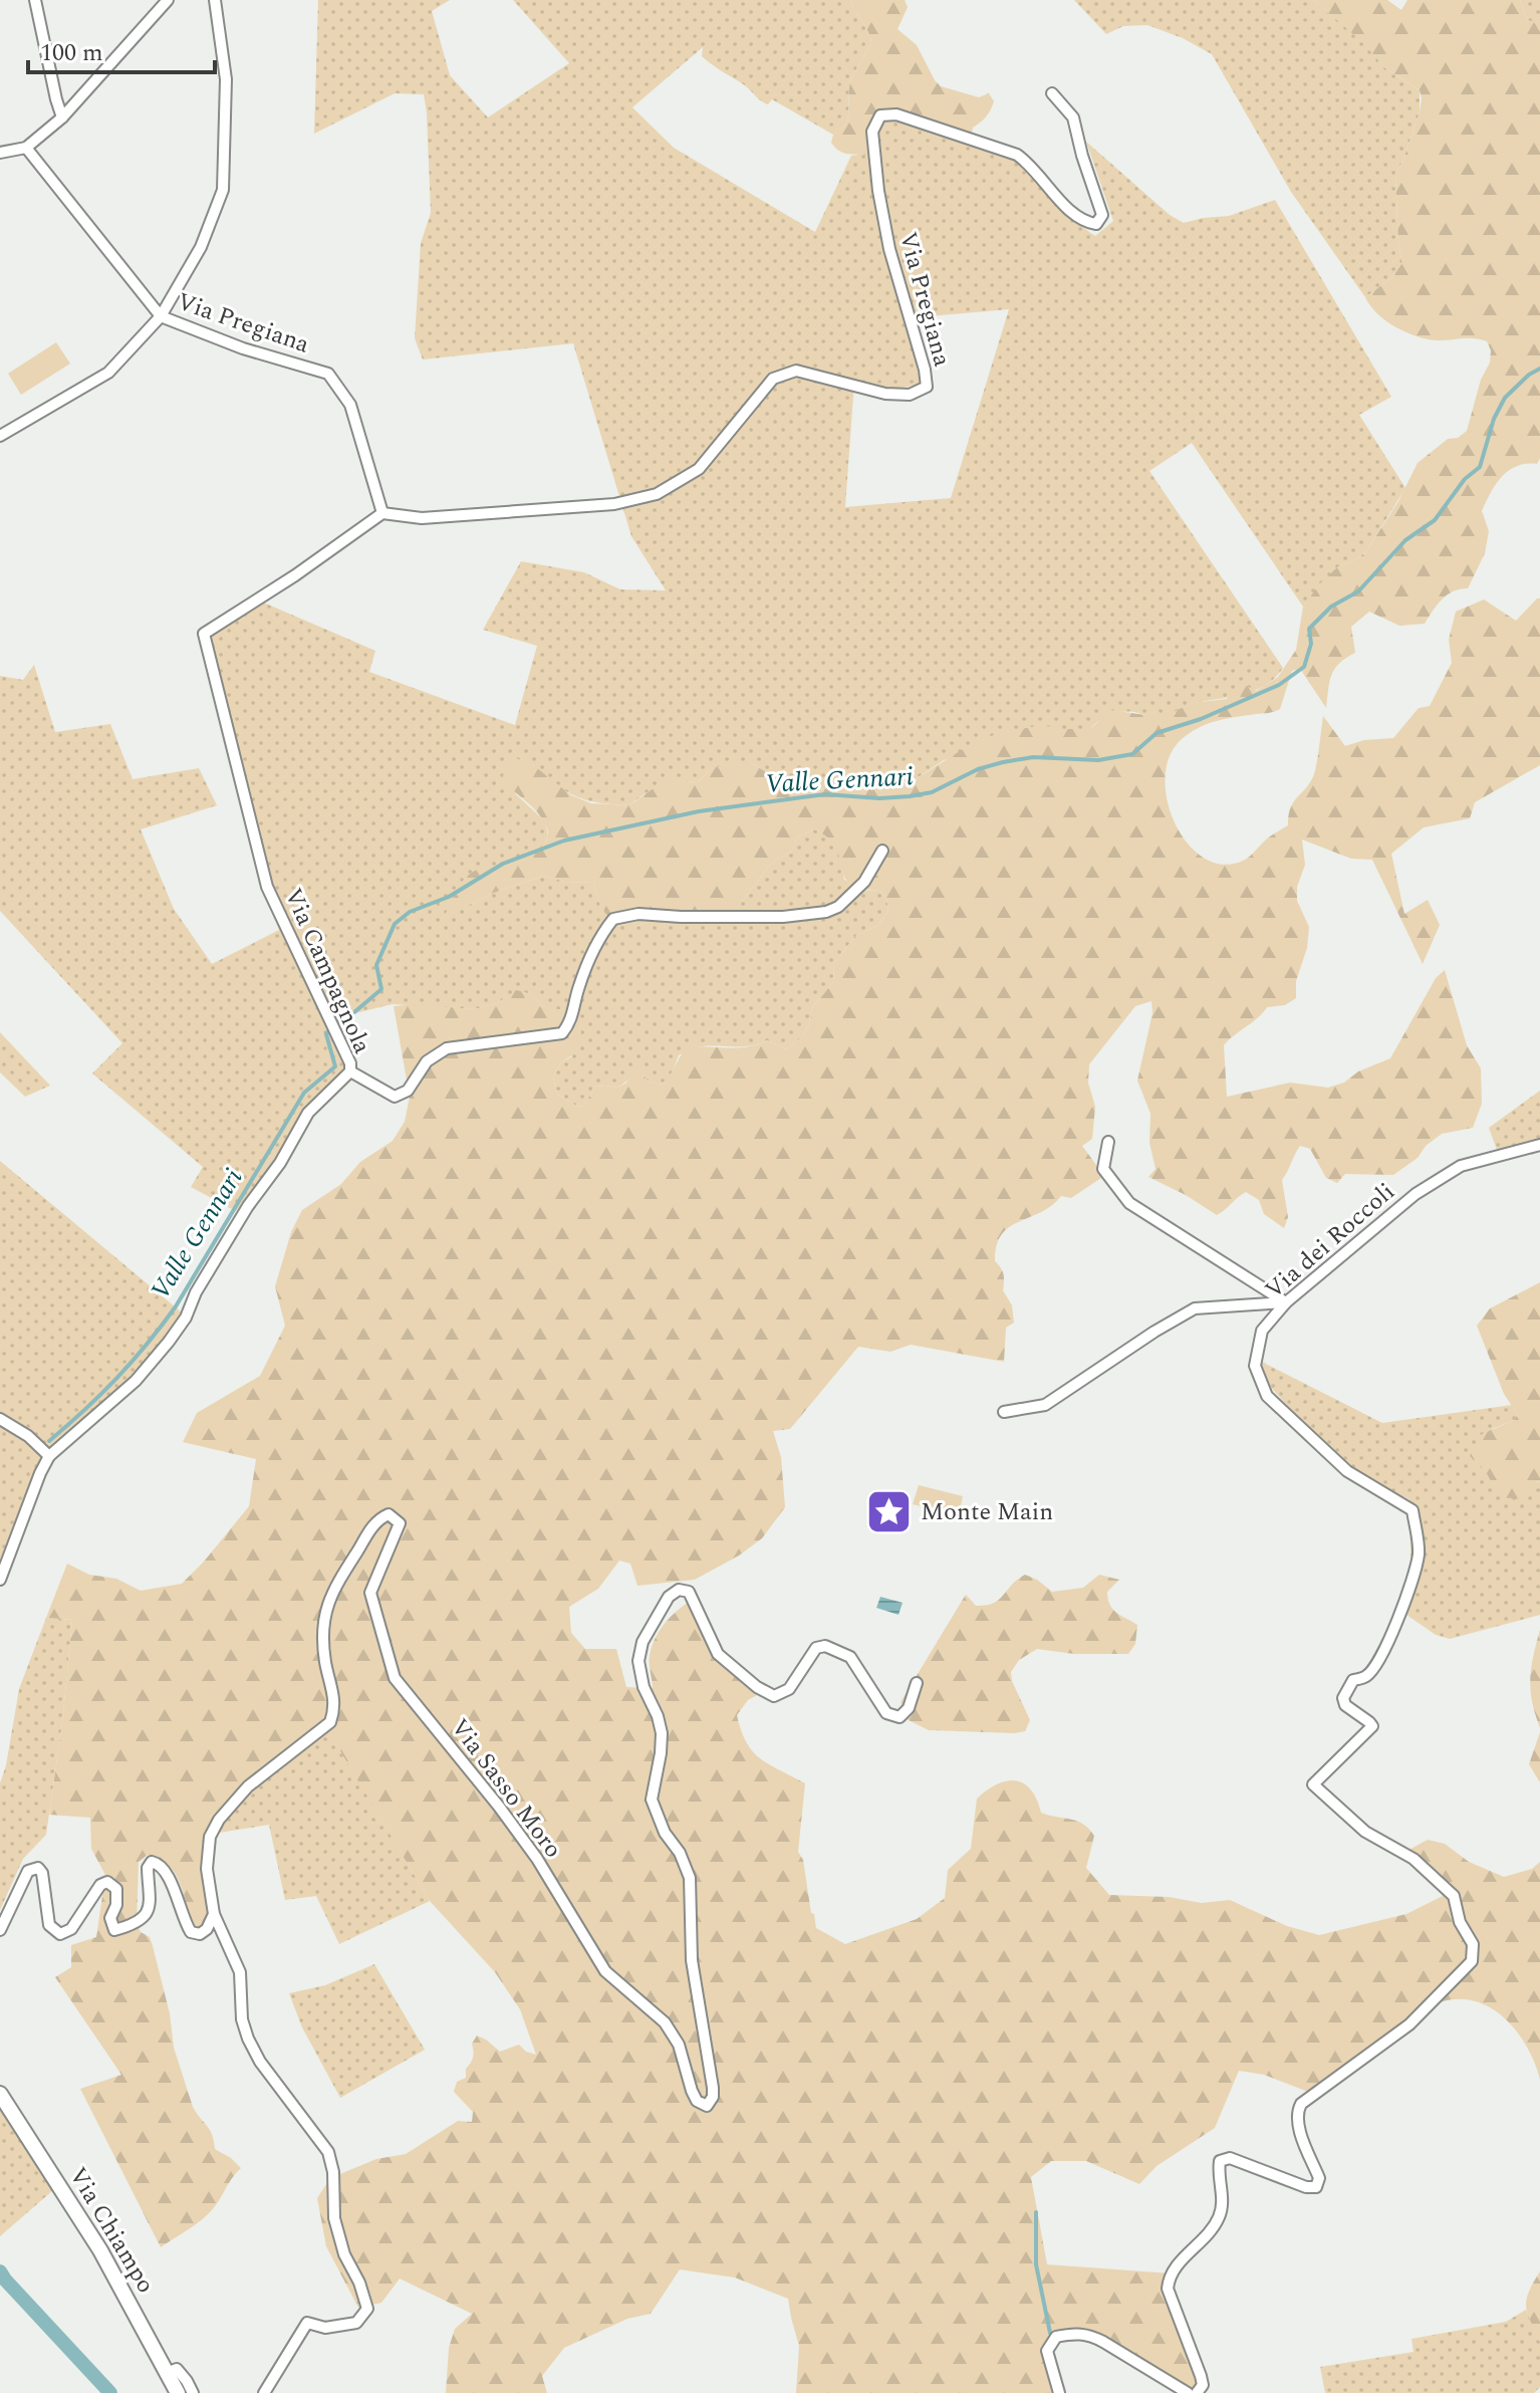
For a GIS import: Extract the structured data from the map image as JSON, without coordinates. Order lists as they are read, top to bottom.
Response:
{
  "streets": {
    "main road": ["Via Chiampo"],
    "street": [
      "Via Pregiana",
      "Via Campagnola",
      "Via dei Roccoli",
      "Via Sasso Moro"
    ]
  },
  "crossings": [
    ["Via Pregiana", "Via Campagnola"]
  ],
  "water": ["Valle Gennari"],
  "places": {
    "place": ["Monte Main"]
  },
  "scale_bar": "100 m"
}
